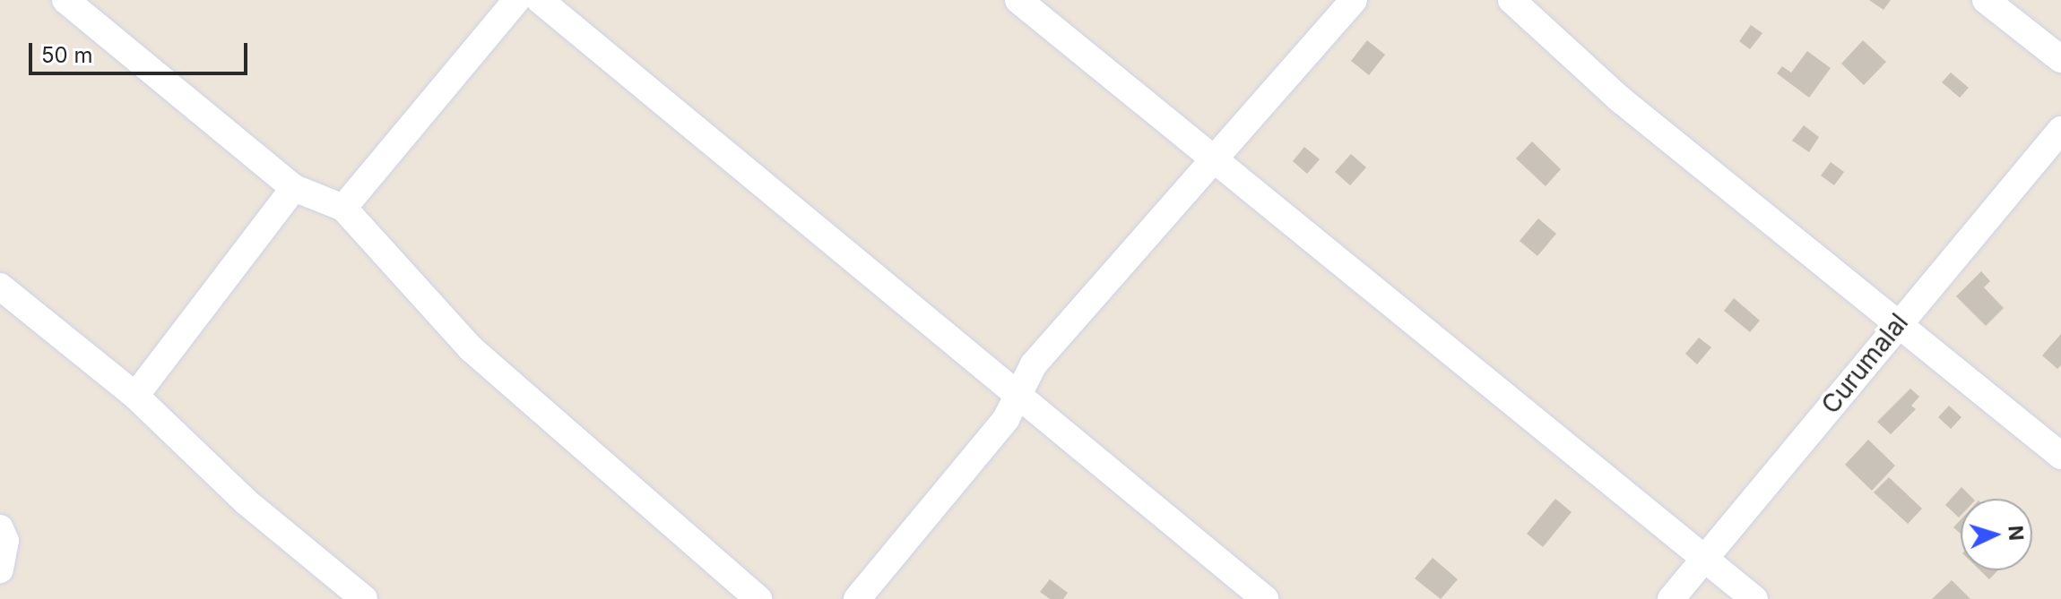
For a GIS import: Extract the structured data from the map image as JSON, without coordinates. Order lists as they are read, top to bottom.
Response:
{
  "streets": {
    "street": ["Curumalal"]
  },
  "scale_bar": "50 m",
  "north": "right"
}
